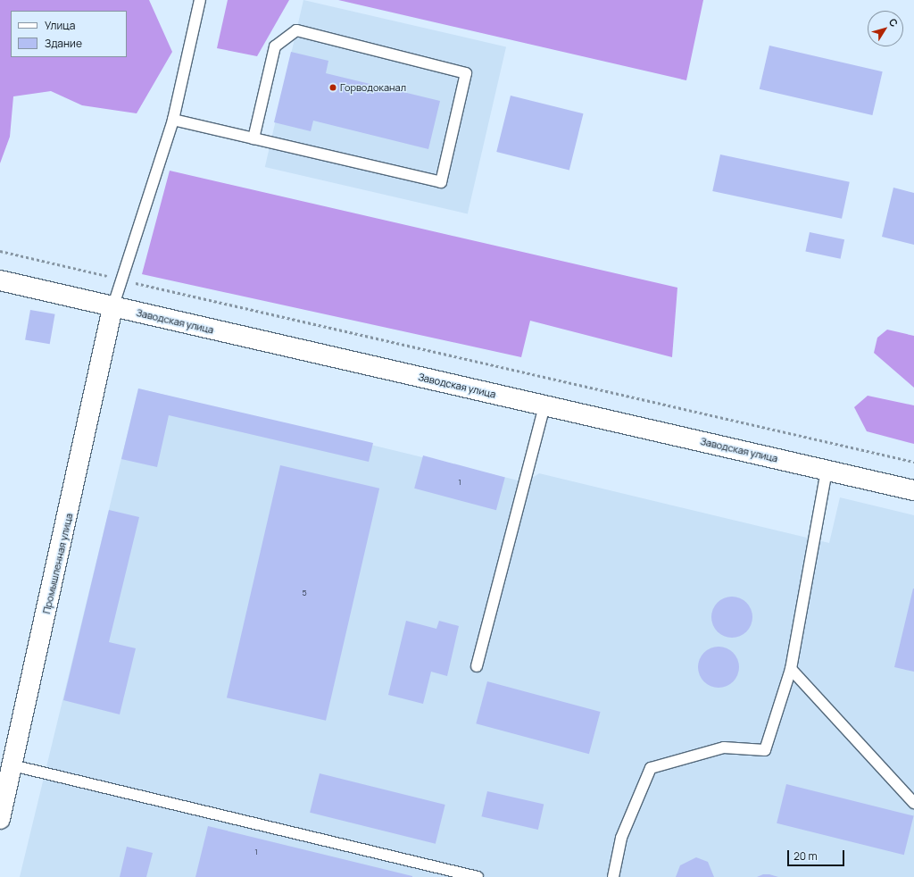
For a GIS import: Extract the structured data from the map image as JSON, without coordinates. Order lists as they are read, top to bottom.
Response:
{
  "streets": {
    "main road": ["Заводская улица", "Промышленная улица"]
  },
  "crossings": [
    ["Заводская улица", "Промышленная улица"]
  ],
  "places": ["Горводоканал"],
  "house_numbers": ["1", "5", "1"],
  "legend": ["Улица", "Здание"],
  "scale_bar": "20 m",
  "north": "top right"
}
